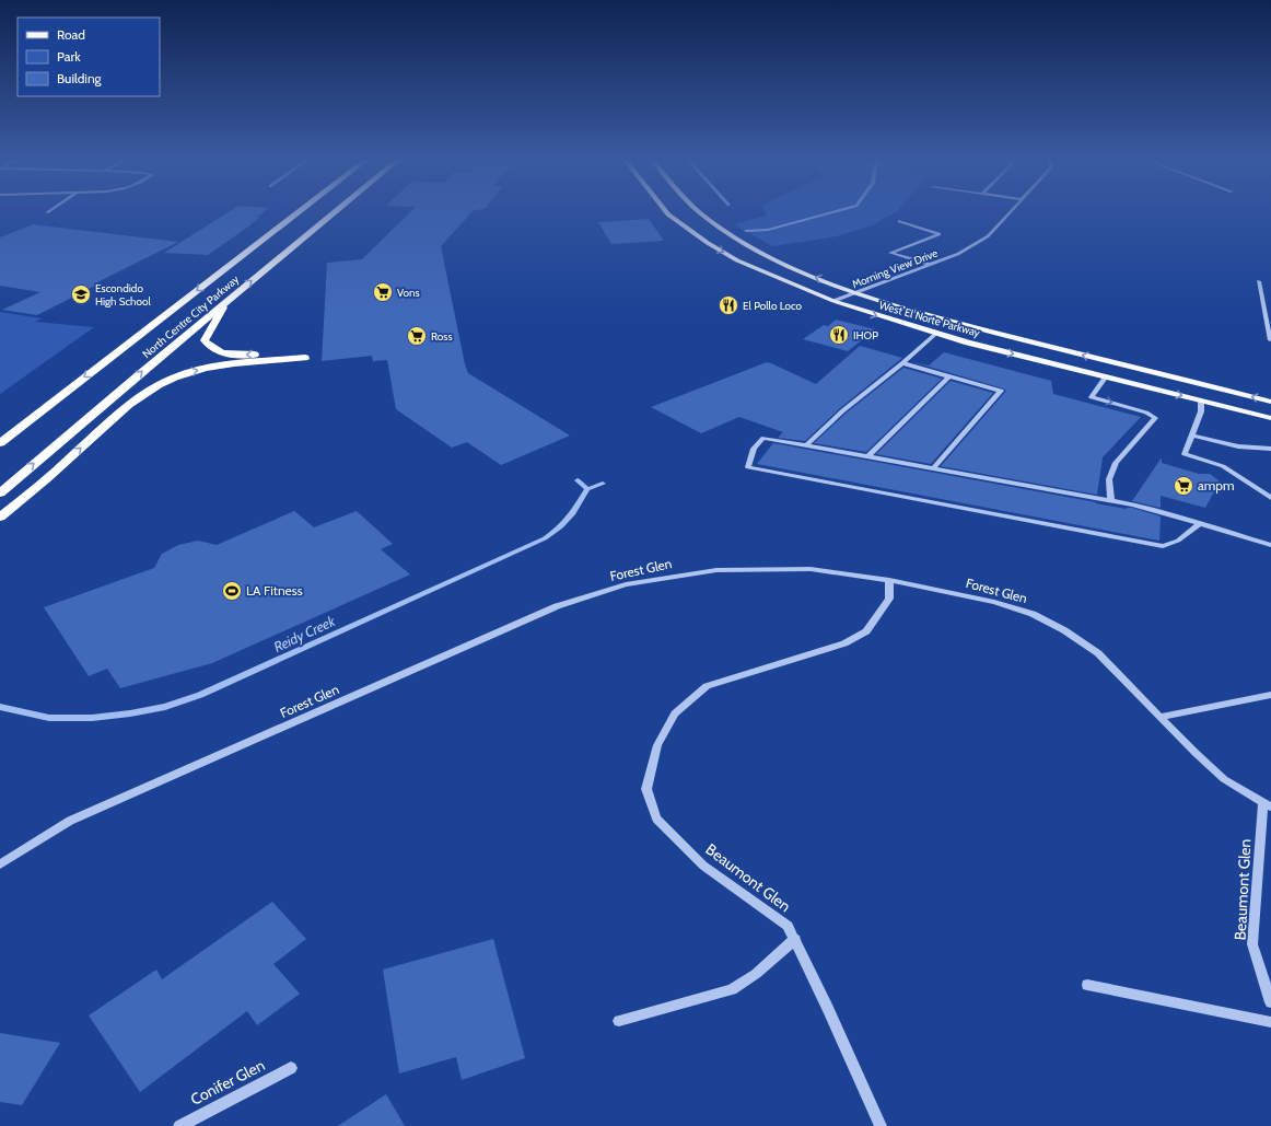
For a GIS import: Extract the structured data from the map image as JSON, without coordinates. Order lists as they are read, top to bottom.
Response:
{
  "streets": {
    "highway": ["North Centre City Parkway"],
    "main road": ["West El Norte Parkway"],
    "street": [
      "Morning View Drive",
      "Forest Glen",
      "Beaumont Glen",
      "Conifer Glen"
    ]
  },
  "crossings": [
    ["Morning View Drive", "West El Norte Parkway"],
    ["Forest Glen", "Beaumont Glen"]
  ],
  "water": ["Reidy Creek"],
  "places": {
    "supermarket": ["Vons", "Ross", "ampm"],
    "school or university": ["Escondido High School"],
    "restaurant": ["El Pollo Loco", "IHOP"],
    "sports": ["LA Fitness"]
  },
  "legend": ["Road", "Park", "Building"]
}
